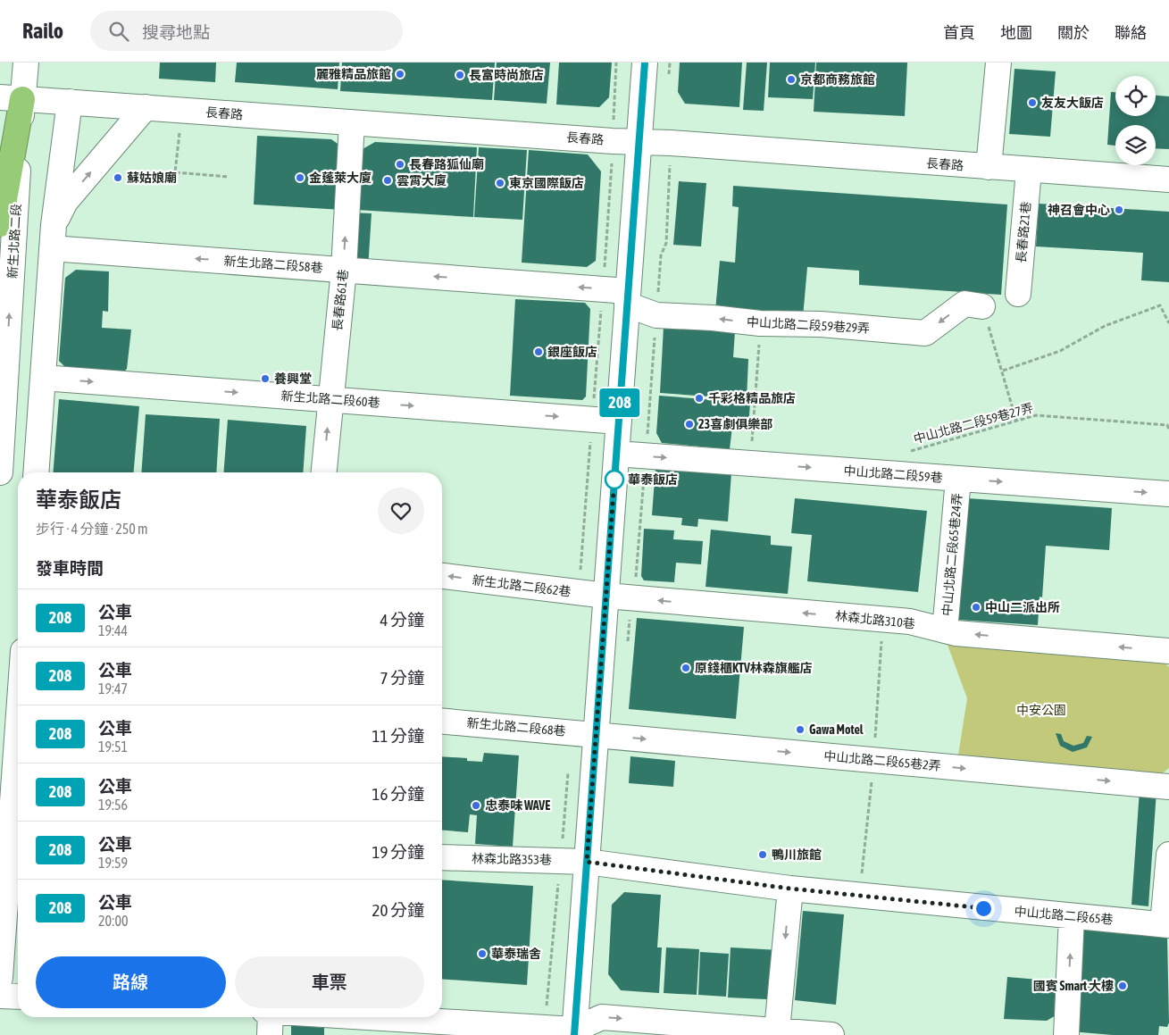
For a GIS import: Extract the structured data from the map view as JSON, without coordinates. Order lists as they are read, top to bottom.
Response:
{
  "streets": {
    "street": [
      "長春路",
      "長春路21巷",
      "新生北路二段",
      "新生北路二段58巷",
      "長春路61巷",
      "中山北路二段59巷29弄",
      "新生北路二段60巷",
      "中山北路二段59巷",
      "中山北路二段65巷24弄",
      "新生北路二段62巷",
      "林森北路310巷",
      "新生北路二段68巷",
      "中山北路二段65巷2弄",
      "林森北路353巷",
      "中山北路二段65巷"
    ],
    "path": ["中山北路二段59巷27弄"]
  },
  "crossings": [
    ["長春路", "長春路21巷"],
    ["長春路", "新生北路二段"],
    ["長春路", "長春路61巷"],
    ["新生北路二段58巷", "長春路61巷"],
    ["新生北路二段58巷", "中山北路二段59巷29弄"],
    ["長春路61巷", "新生北路二段60巷"],
    ["中山北路二段59巷", "中山北路二段65巷24弄"],
    ["中山北路二段65巷24弄", "林森北路310巷"],
    ["新生北路二段62巷", "林森北路310巷"],
    ["新生北路二段68巷", "中山北路二段65巷2弄"],
    ["林森北路353巷", "中山北路二段65巷"]
  ],
  "one_way": [
    "新生北路二段58巷",
    "長春路61巷",
    "中山北路二段59巷29弄",
    "新生北路二段60巷",
    "中山北路二段59巷",
    "新生北路二段62巷",
    "林森北路310巷",
    "中山北路二段65巷2弄"
  ],
  "parks": ["中安公園"],
  "places": [
    "麗雅精品旅館",
    "長富時尚旅店",
    "京都商務旅館",
    "友友大飯店",
    "長春路狐仙廟",
    "蘇姑娘廟",
    "金蓬萊大廈",
    "雲霄大廈",
    "東京國際飯店",
    "神召會中心",
    "銀座飯店",
    "養興堂",
    "千彩格精品旅店",
    "23喜劇俱樂部",
    "華泰飯店",
    "中山二派出所",
    "原錢櫃KTV林森旗艦店",
    "Gawa Motel",
    "忠泰味 WAVE",
    "鴨川旅館",
    "華泰瑞舍",
    "國賓 Smart 大樓"
  ],
  "lines": ["bus line 208"],
  "page": {
    "header": "Railo",
    "search": "搜尋地點",
    "nav": [
      "首頁",
      "地圖",
      "關於",
      "聯絡"
    ],
    "on_map": "208",
    "heading": [
      ["華泰飯店", "步行 · 4 分鐘 · 250 m"],
      "發車時間"
    ],
    "list": [
      {
        "mark": "208",
        "name": "公車",
        "note": "19:44",
        "value": "4 分鐘"
      },
      {
        "mark": "208",
        "name": "公車",
        "note": "19:47",
        "value": "7 分鐘"
      },
      {
        "mark": "208",
        "name": "公車",
        "note": "19:51",
        "value": "11 分鐘"
      },
      {
        "mark": "208",
        "name": "公車",
        "note": "19:56",
        "value": "16 分鐘"
      },
      {
        "mark": "208",
        "name": "公車",
        "note": "19:59",
        "value": "19 分鐘"
      },
      {
        "mark": "208",
        "name": "公車",
        "note": "20:00",
        "value": "20 分鐘"
      }
    ],
    "buttons": ["路線", "車票"]
  }
}
